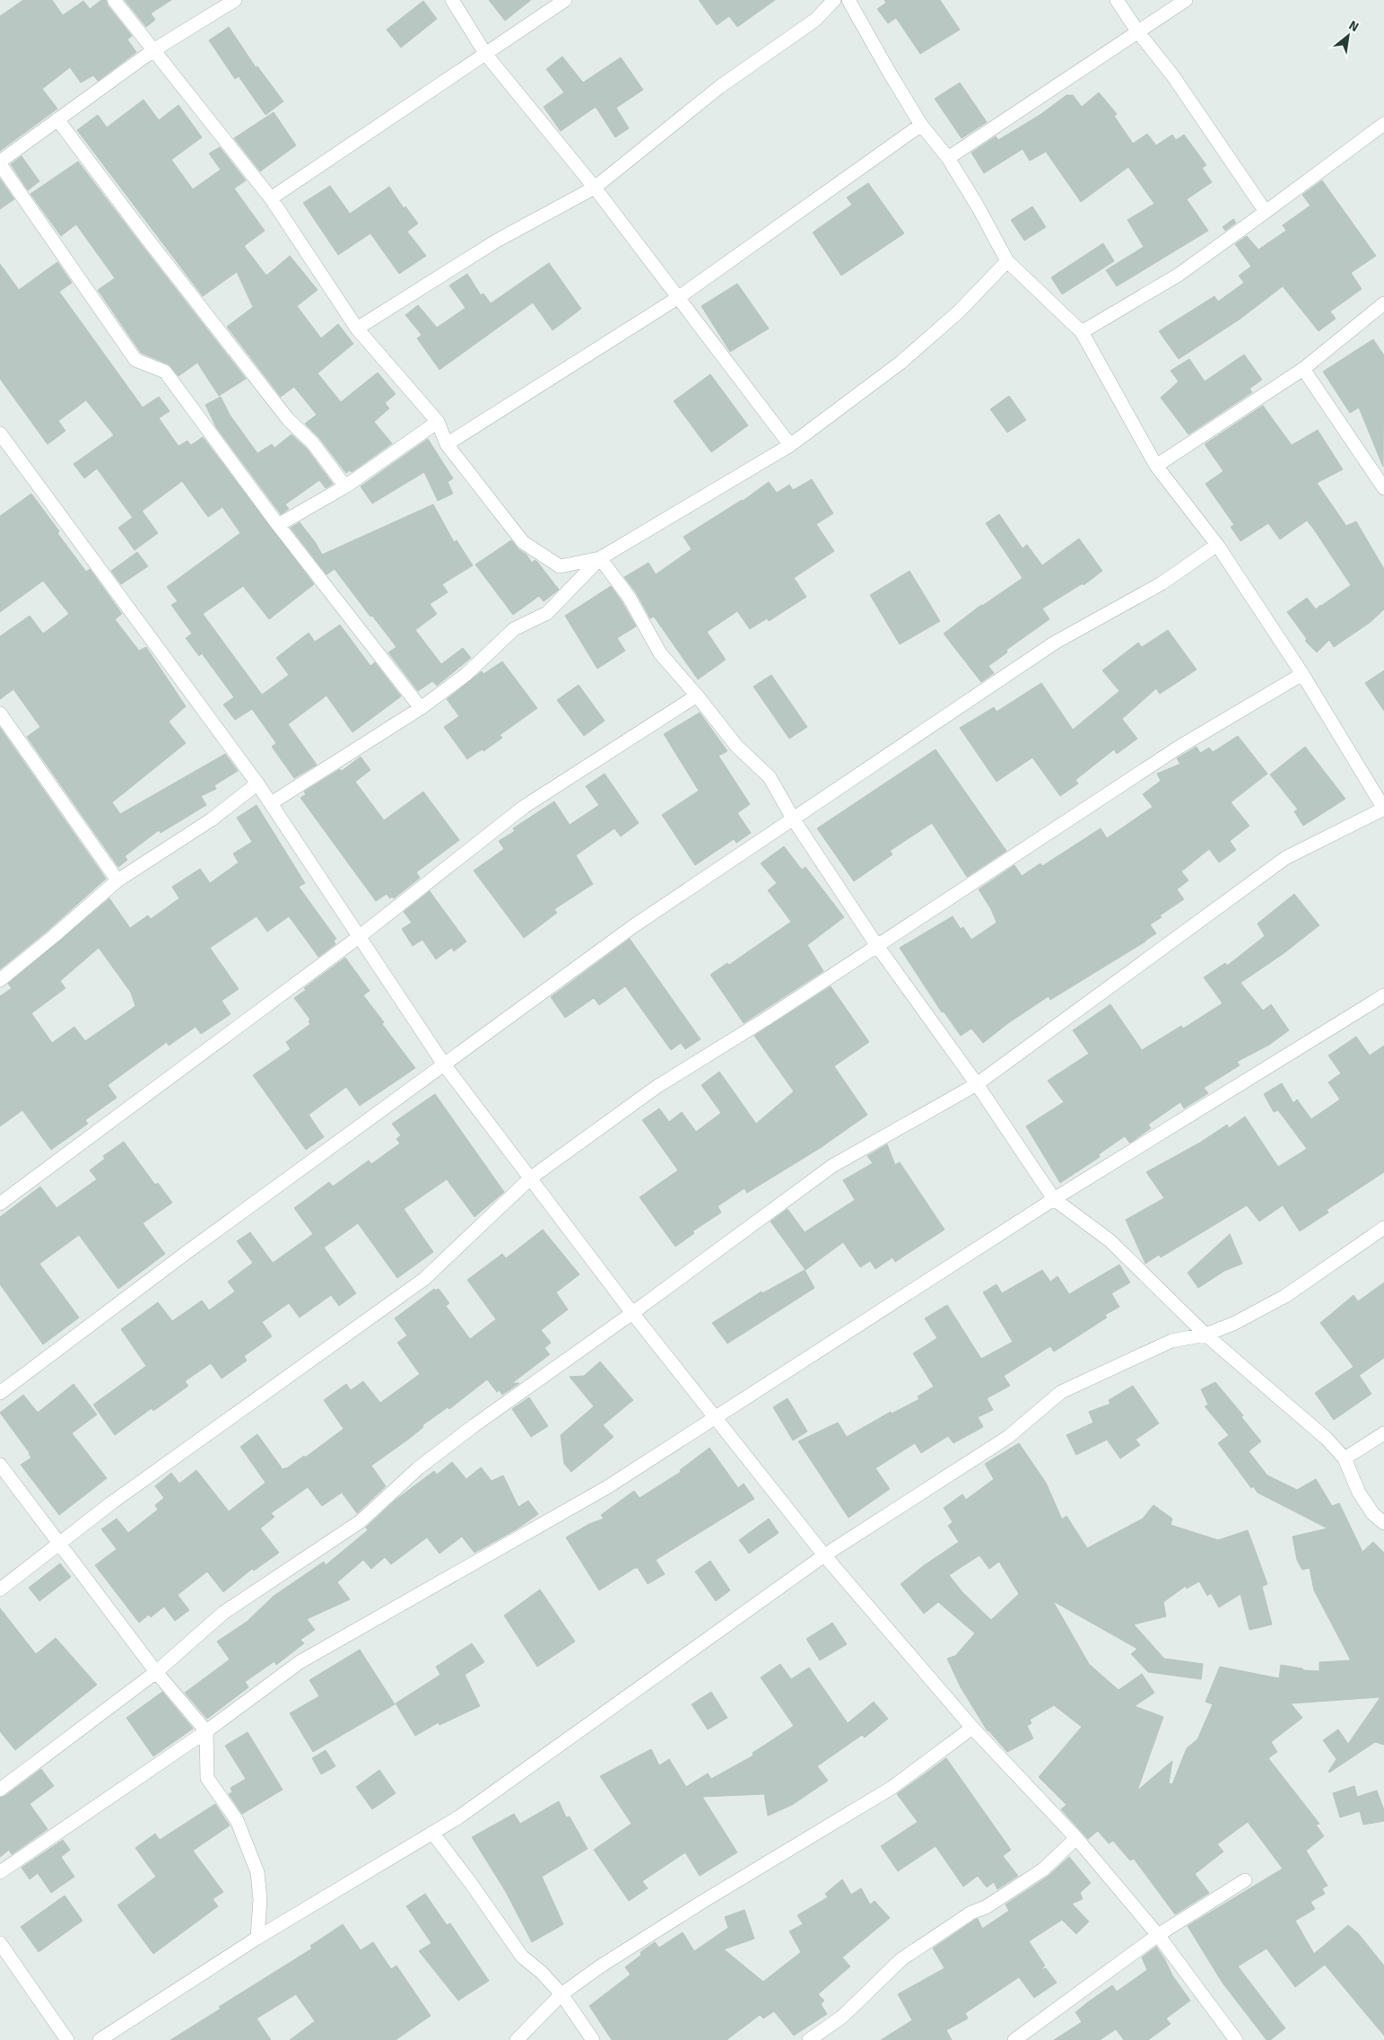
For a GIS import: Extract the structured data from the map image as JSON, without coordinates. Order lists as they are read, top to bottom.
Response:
{
  "north": "top right"
}
